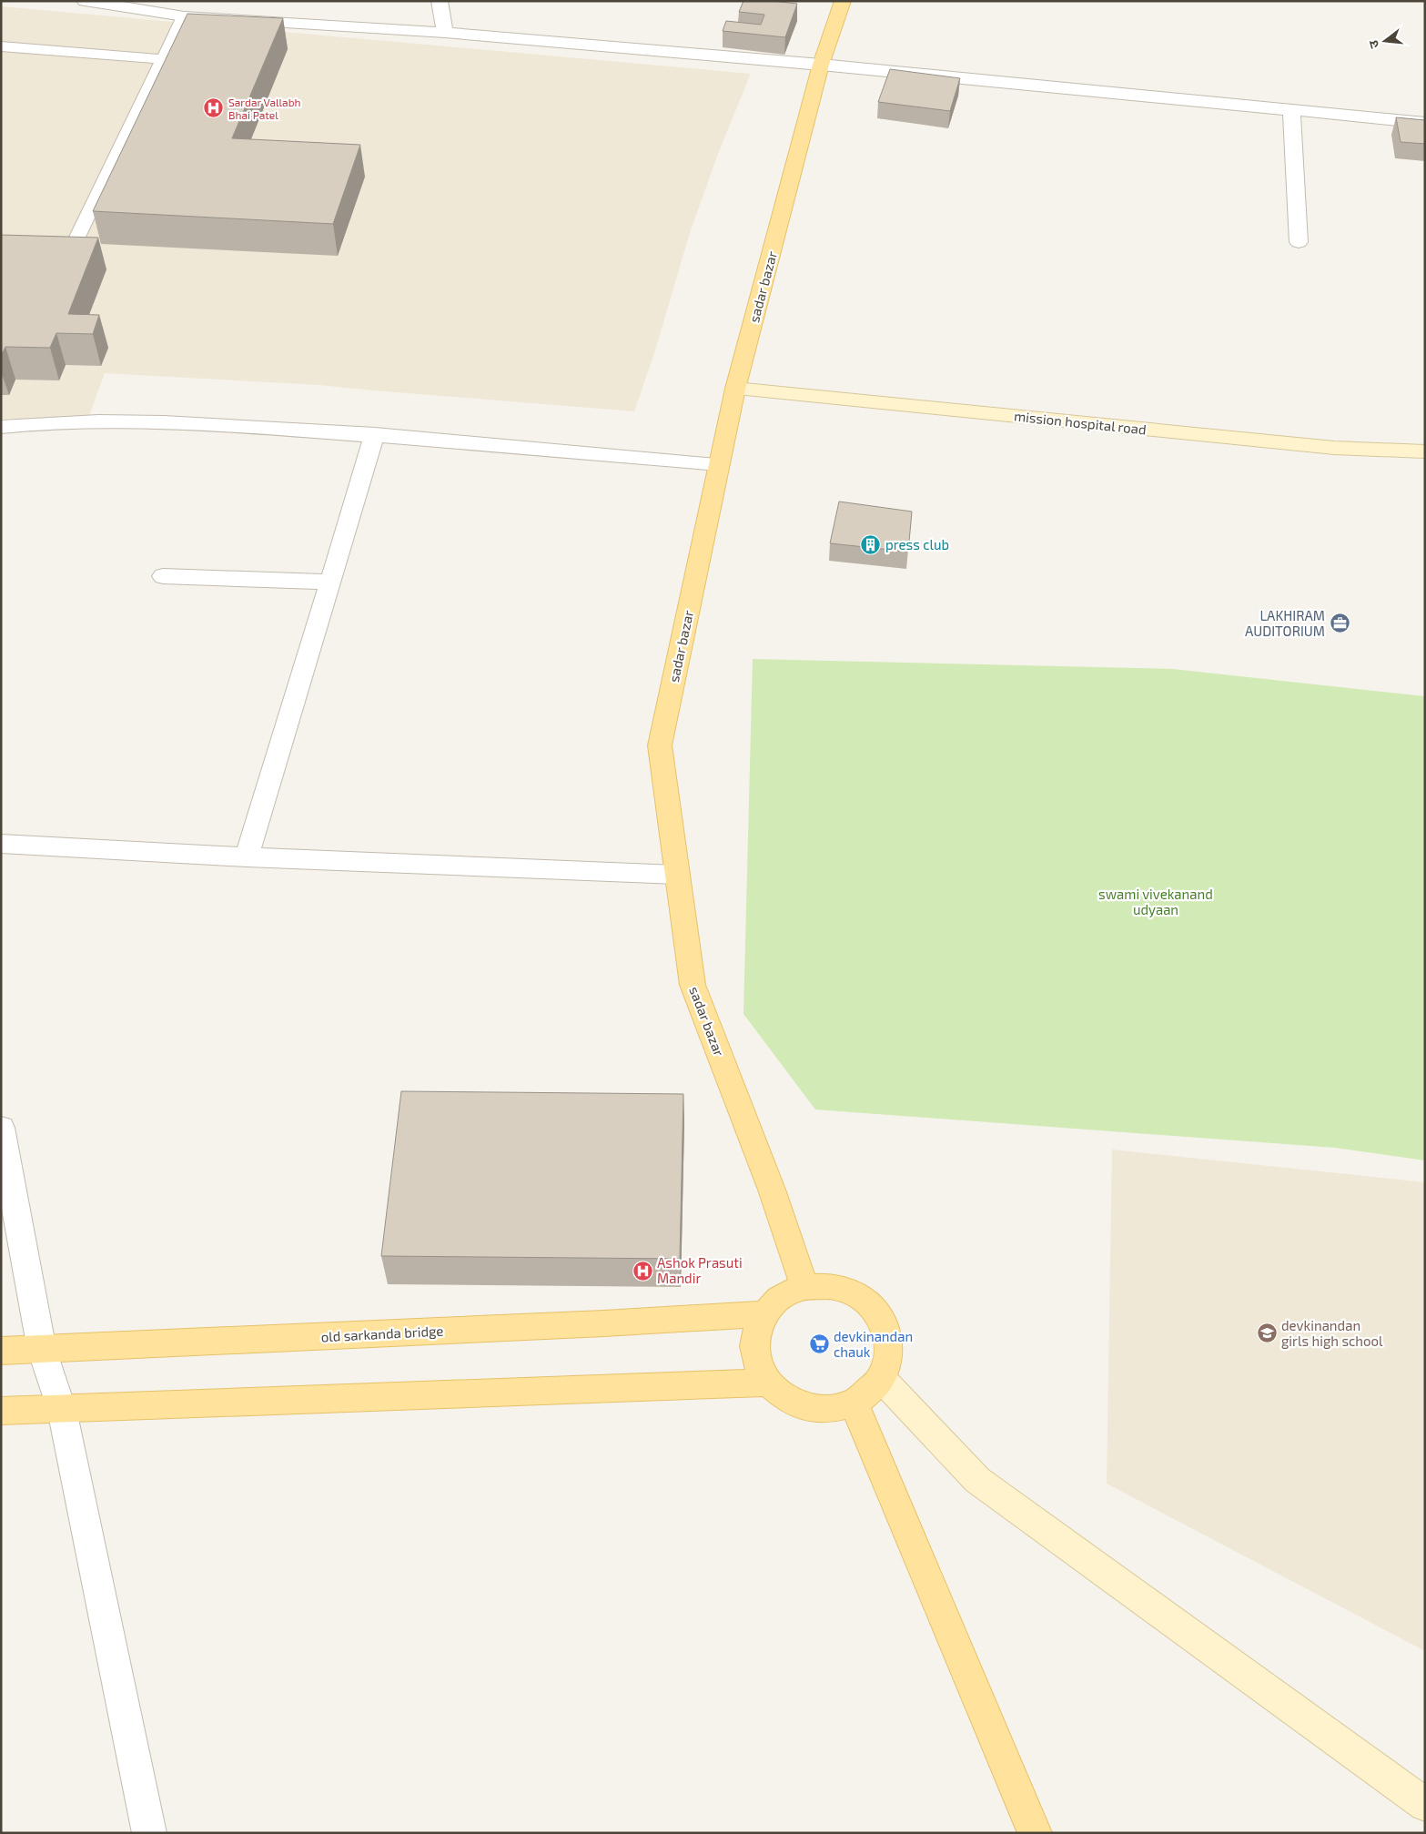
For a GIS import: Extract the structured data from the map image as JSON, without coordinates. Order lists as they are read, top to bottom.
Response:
{
  "streets": {
    "main road": ["sadar bazar", "old sarkanda bridge"],
    "street": ["mission hospital road"]
  },
  "crossings": [
    ["sadar bazar", "mission hospital road"],
    ["sadar bazar", "old sarkanda bridge"]
  ],
  "parks": ["swami vivekanand udyaan"],
  "places": {
    "hospital": ["Sardar Vallabh Bhai Patel", "Ashok Prasuti Mandir"],
    "building": ["press club"],
    "office": ["LAKHIRAM AUDITORIUM"],
    "school or university": ["devkinandan girls high school"],
    "supermarket": ["devkinandan chauk"]
  },
  "north": "left"
}
